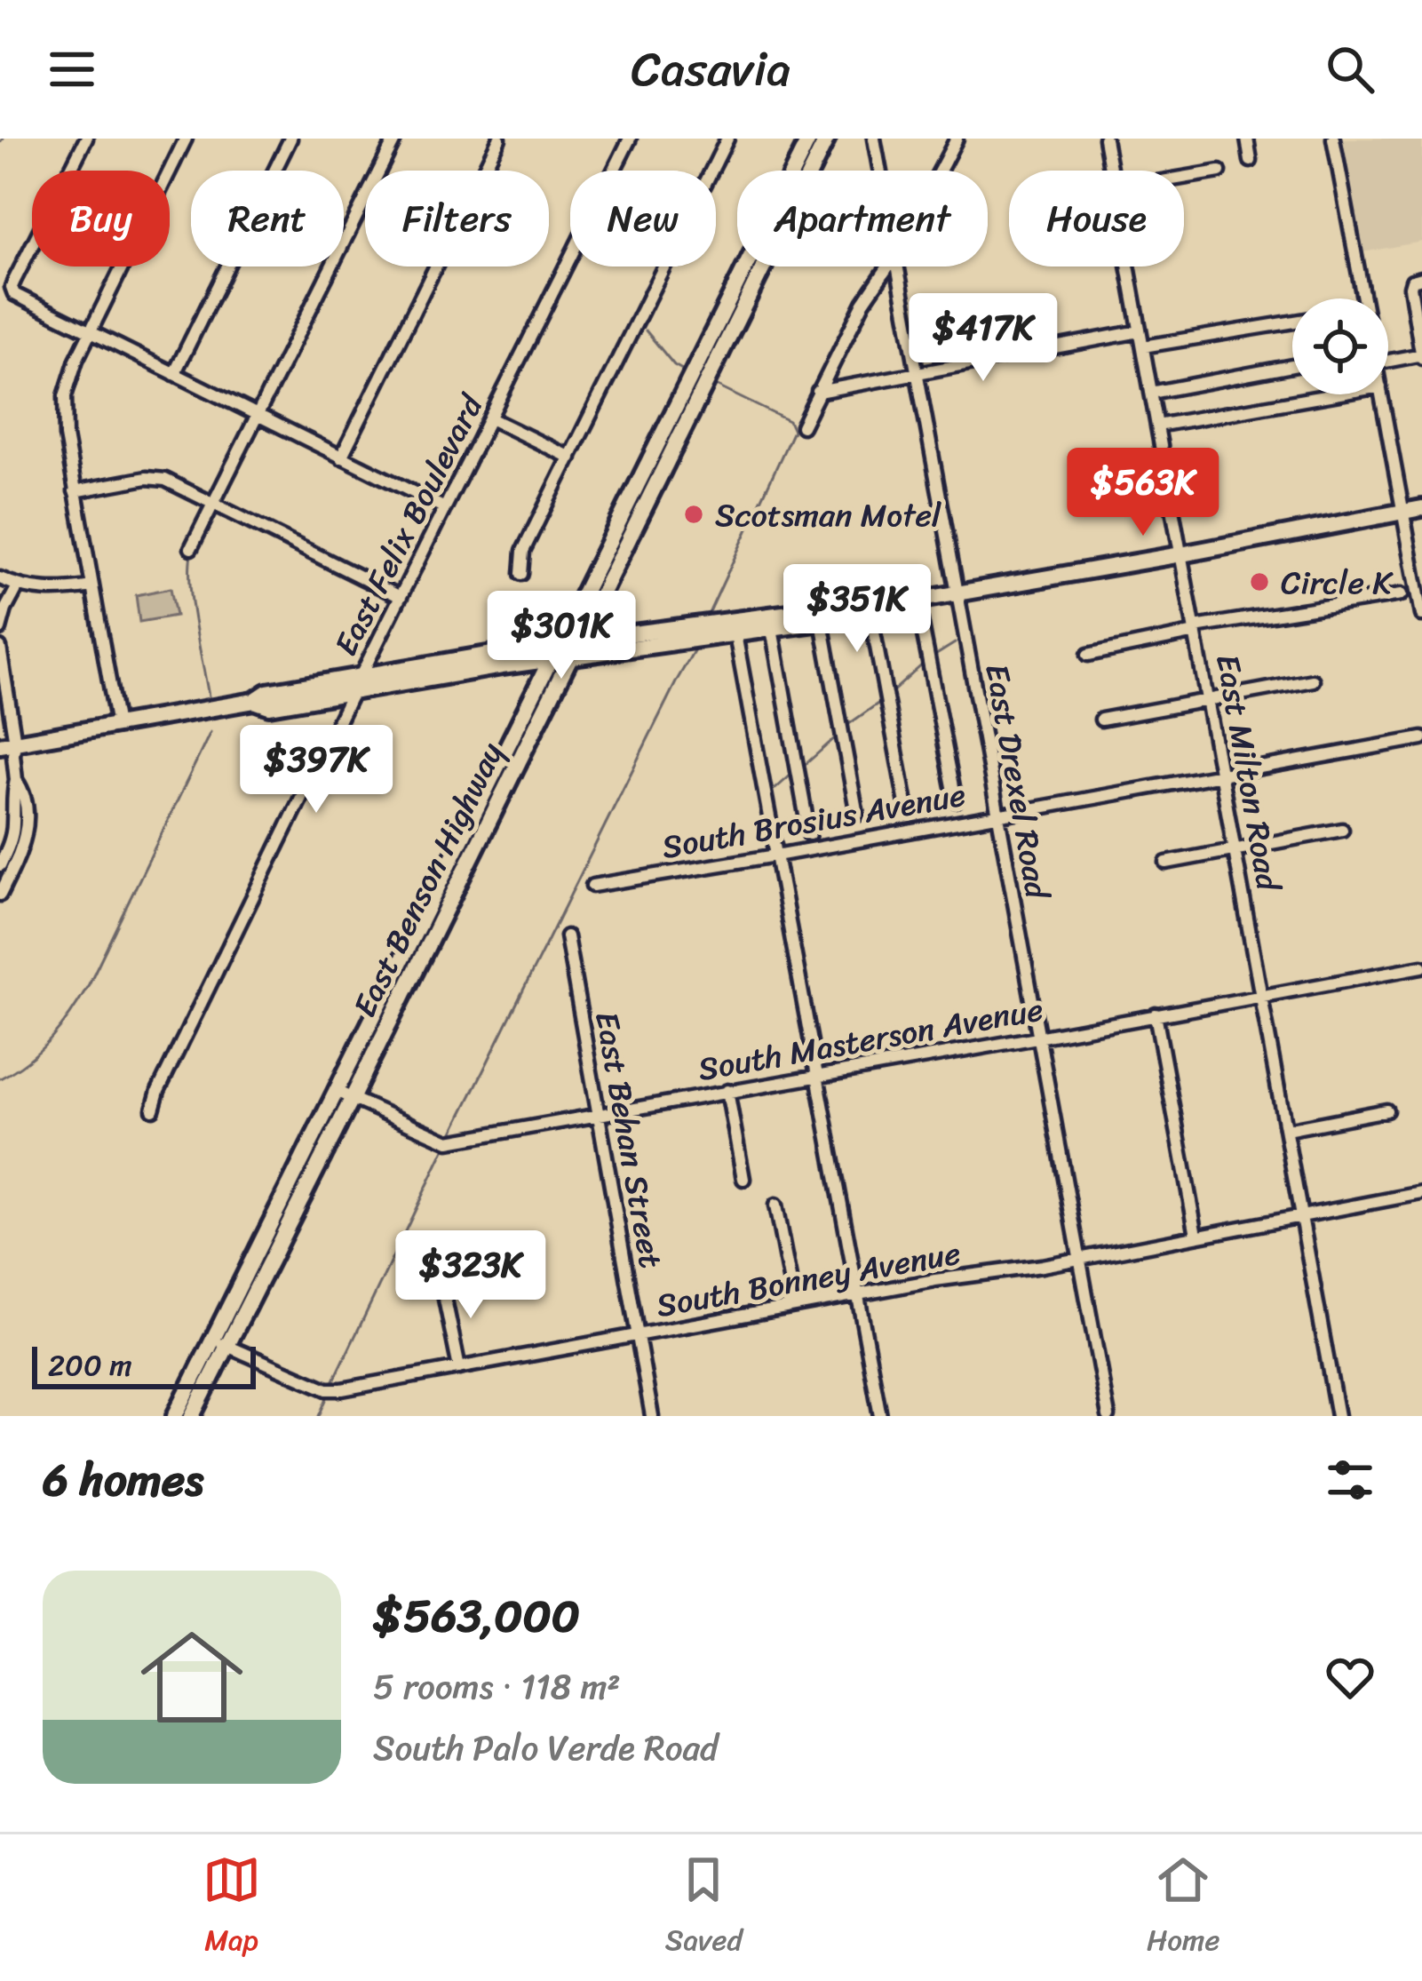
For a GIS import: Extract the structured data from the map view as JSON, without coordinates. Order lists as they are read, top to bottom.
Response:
{
  "streets": {
    "main road": ["East Benson Highway"],
    "street": [
      "East Felix Boulevard",
      "East Milton Road",
      "East Drexel Road",
      "South Brosius Avenue",
      "South Masterson Avenue",
      "East Behan Street",
      "South Bonney Avenue"
    ]
  },
  "crossings": [
    ["East Milton Road", "South Brosius Avenue"],
    ["East Milton Road", "South Masterson Avenue"],
    ["East Milton Road", "South Bonney Avenue"],
    ["East Drexel Road", "South Brosius Avenue"],
    ["East Drexel Road", "South Masterson Avenue"],
    ["East Drexel Road", "South Bonney Avenue"],
    ["East Benson Highway", "South Masterson Avenue"],
    ["East Benson Highway", "South Bonney Avenue"],
    ["South Masterson Avenue", "East Behan Street"],
    ["East Behan Street", "South Bonney Avenue"]
  ],
  "places": ["Scotsman Motel", "Circle K"],
  "scale_bar": "200 m",
  "page": {
    "header": "Casavia",
    "chip": [
      "Buy",
      "Rent",
      "Filters",
      "New",
      "Apartment",
      "House"
    ],
    "price": [
      "$417K",
      "$563K",
      "$351K",
      "$301K",
      "$397K",
      "$323K"
    ],
    "scale": "200 m",
    "heading": "6 homes",
    "list": [
      {
        "name": "$563,000",
        "note": "5 rooms · 118 m² · South Palo Verde Road"
      }
    ],
    "tabs": ["Map", "Saved", "Home"]
  }
}
